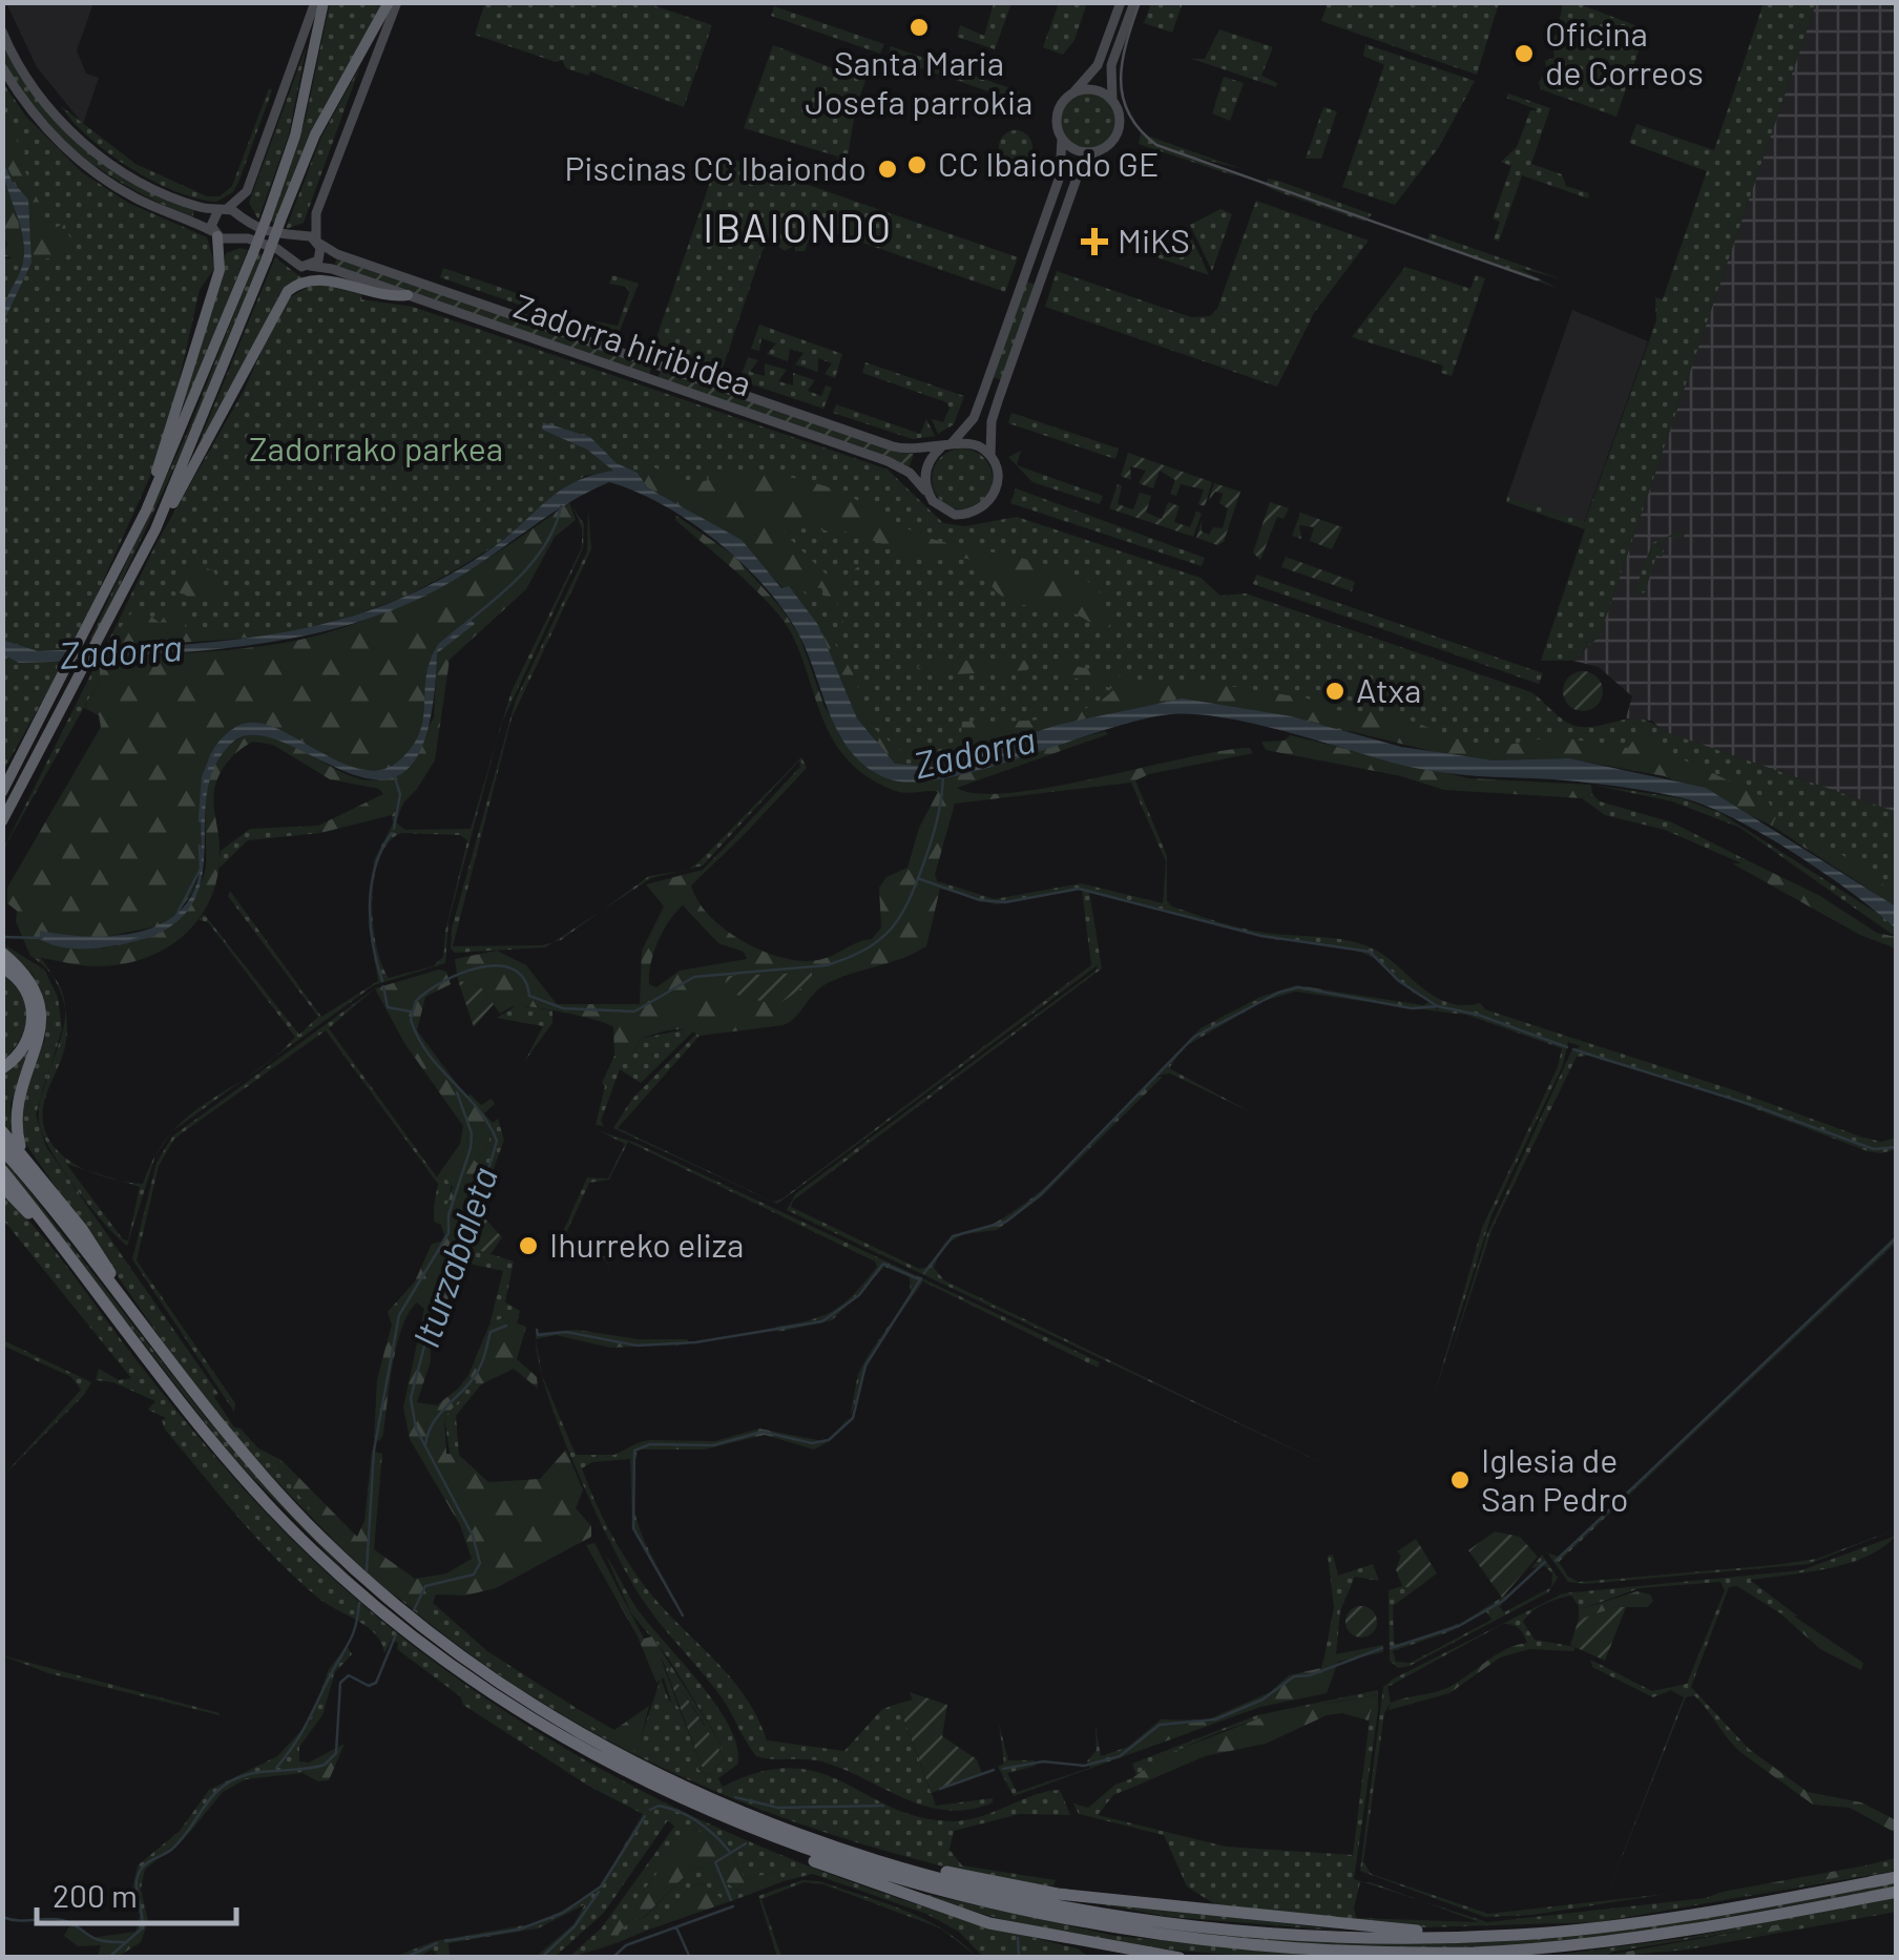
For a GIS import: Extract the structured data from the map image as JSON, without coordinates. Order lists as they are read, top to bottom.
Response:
{
  "streets": {
    "main road": ["Zadorra hiribidea"]
  },
  "districts": ["IBAIONDO"],
  "water": ["Zadorra", "Iturzabaleta"],
  "parks": ["Zadorrako parkea"],
  "places": {
    "other": [
      "Santa Maria Josefa parrokia",
      "Oficina de Correos",
      "CC Ibaiondo GE",
      "Piscinas CC Ibaiondo",
      "Atxa",
      "Ihurreko eliza",
      "Iglesia de San Pedro"
    ],
    "health": ["MiKS"]
  },
  "scale_bar": "200 m"
}
